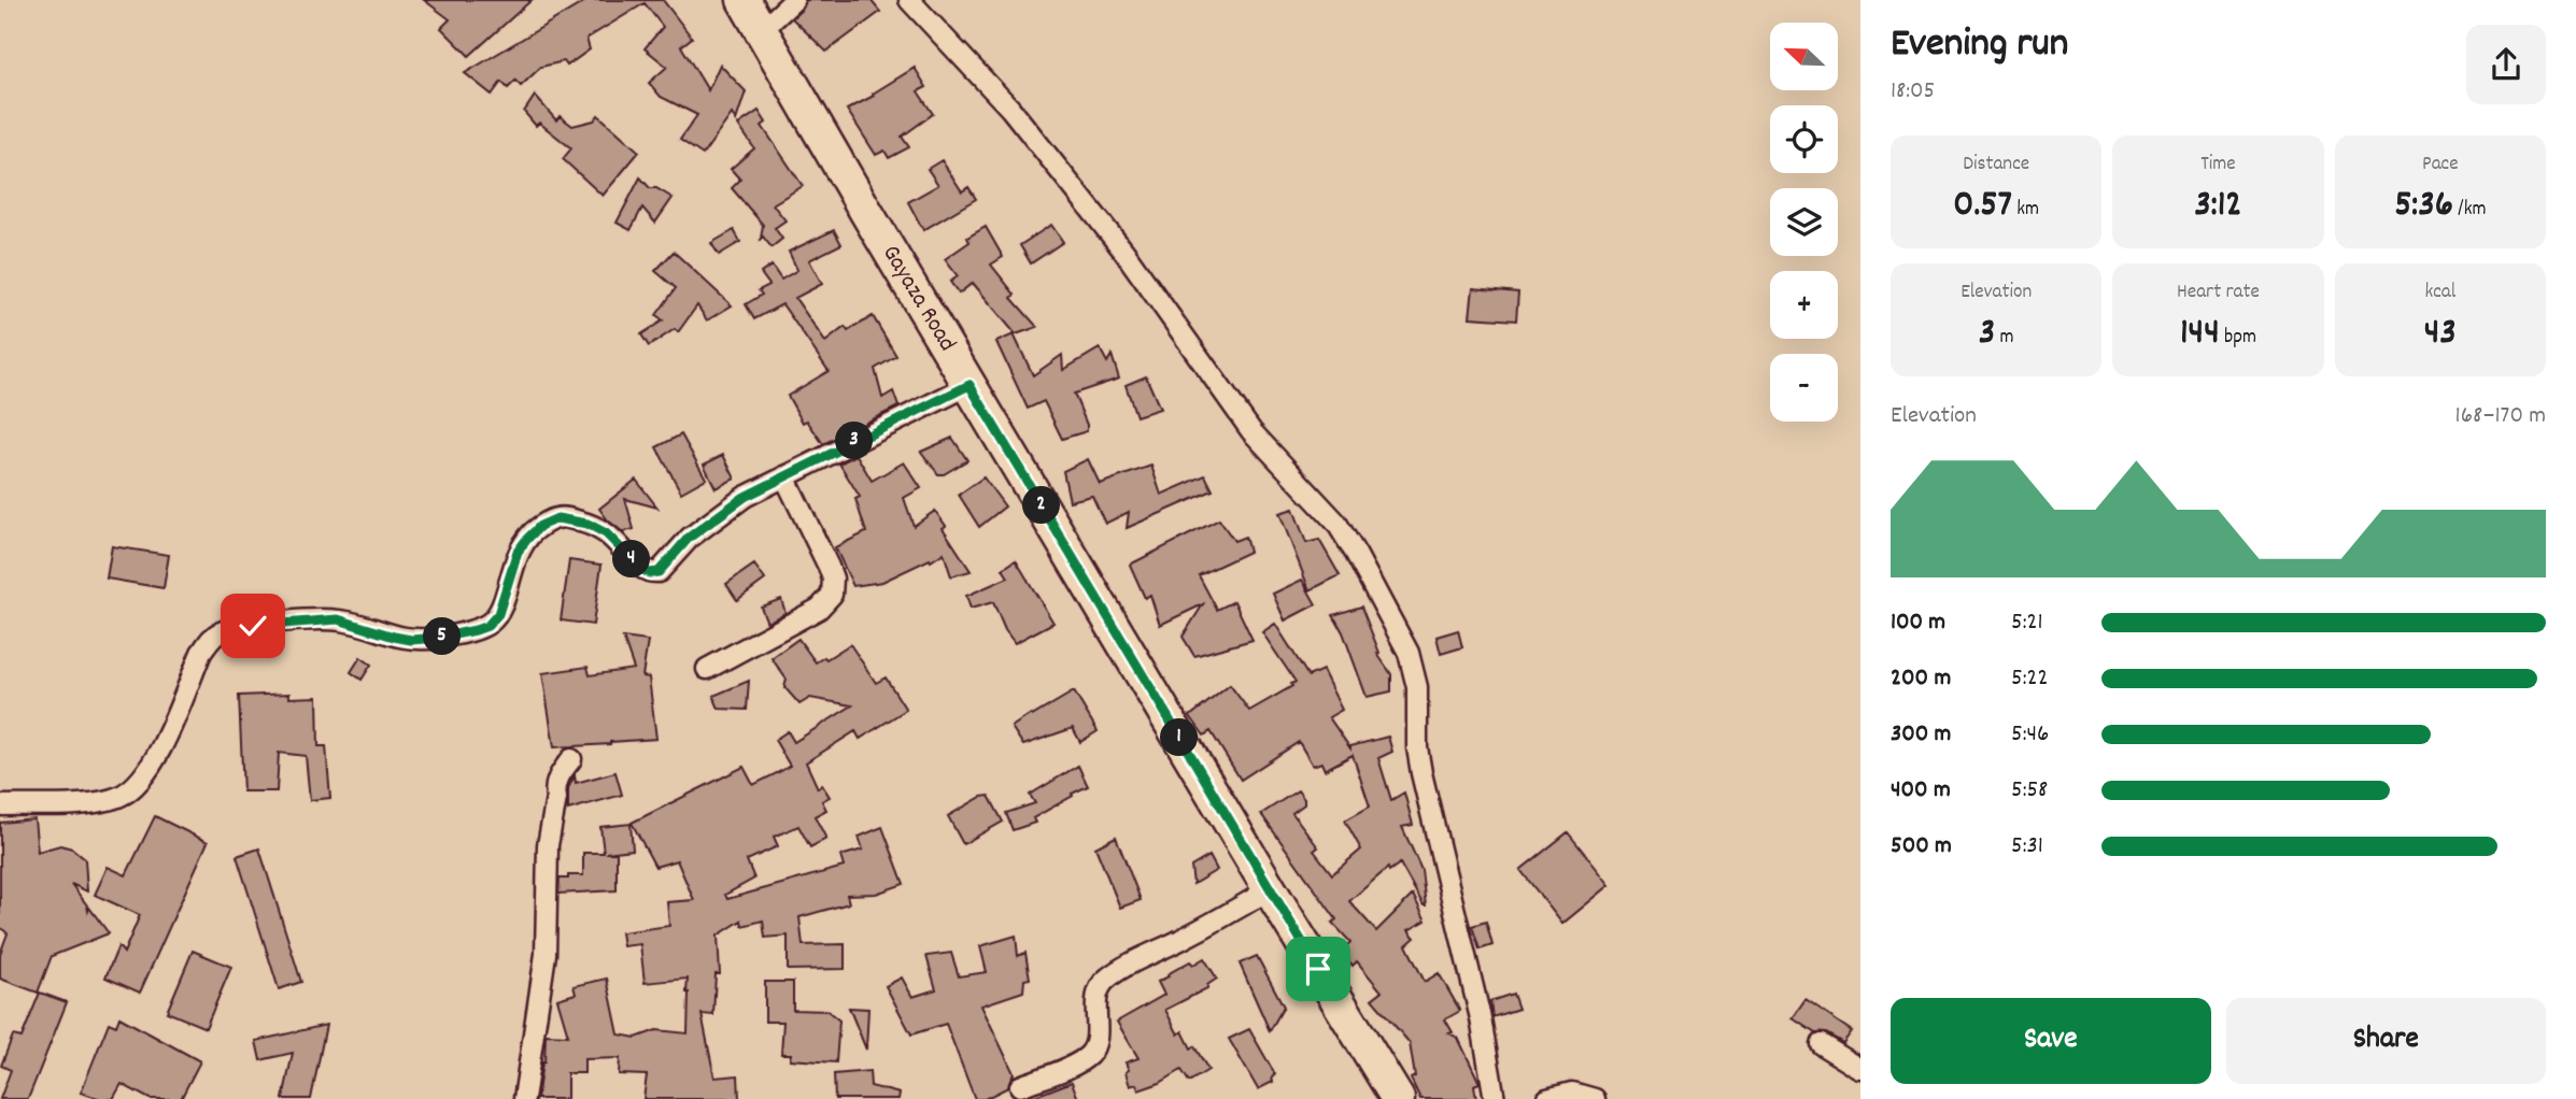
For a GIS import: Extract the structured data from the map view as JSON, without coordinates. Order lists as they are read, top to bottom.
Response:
{
  "streets": {
    "main road": ["Gayaza Road"]
  },
  "north": "top left",
  "page": {
    "heading": ["Evening run", "18:05"],
    "map_buttons": ["+", "−"],
    "stats": [
      ["Distance", "0.57 km"],
      ["Time", "3:12"],
      ["Pace", "5:36 /km"],
      ["Elevation", "3 m"],
      ["Heart rate", "144 bpm"],
      ["kcal", "43"]
    ],
    "chart": ["Elevation", "168–170 m"],
    "pins": [
      "3",
      "2",
      "4",
      "5",
      "1"
    ],
    "list": [
      {
        "name": "100 m",
        "note": "5:21"
      },
      {
        "name": "200 m",
        "note": "5:22"
      },
      {
        "name": "300 m",
        "note": "5:46"
      },
      {
        "name": "400 m",
        "note": "5:58"
      },
      {
        "name": "500 m",
        "note": "5:31"
      }
    ],
    "buttons": ["Save", "Share"]
  }
}
